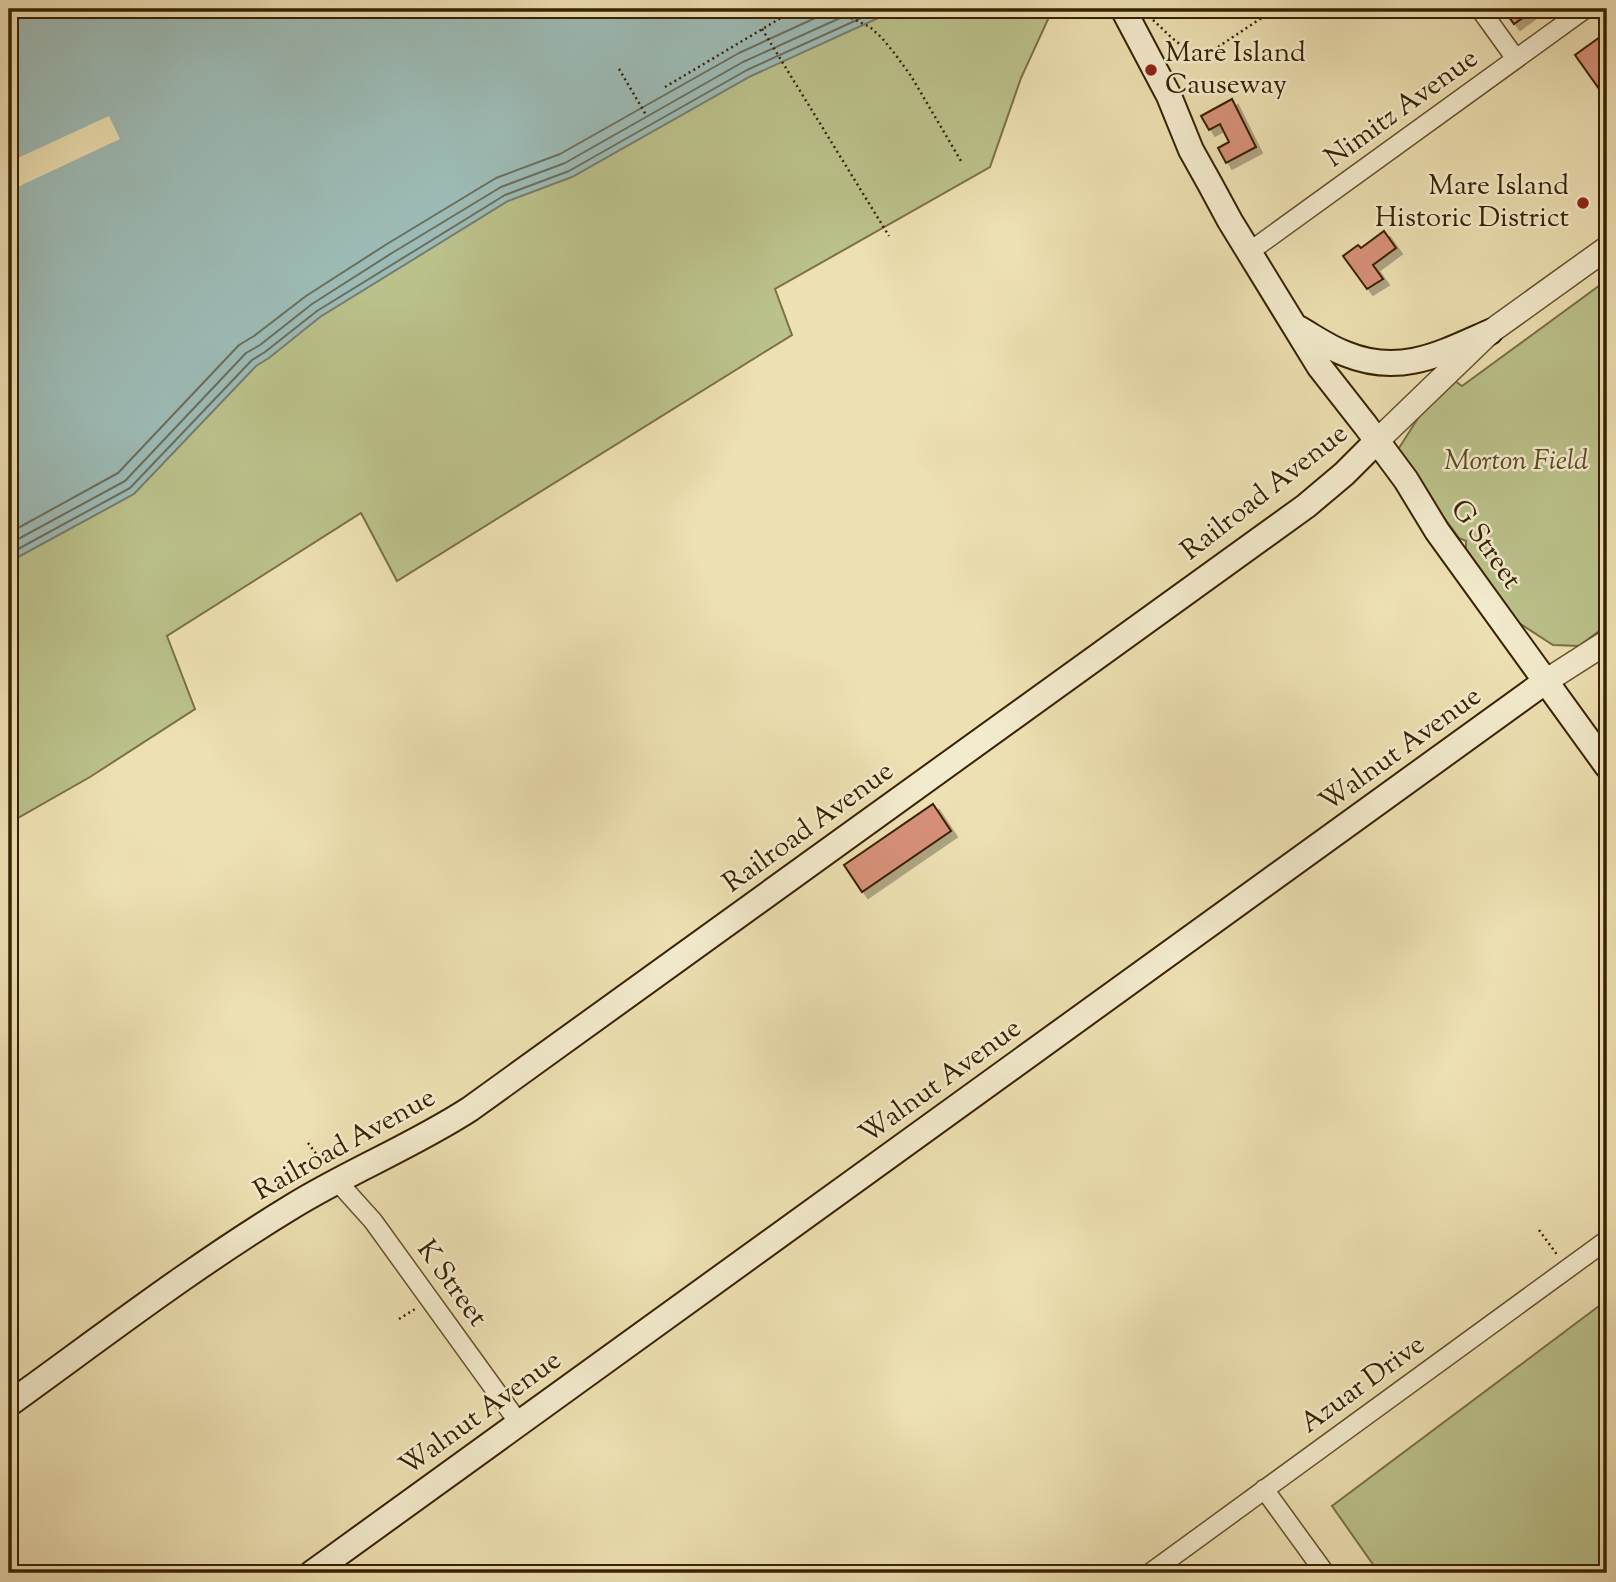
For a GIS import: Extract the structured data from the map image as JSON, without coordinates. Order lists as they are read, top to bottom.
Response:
{
  "streets": {
    "main road": ["Railroad Avenue", "G Street", "Walnut Avenue"],
    "street": ["Nimitz Avenue", "K Street", "Azuar Drive"]
  },
  "crossings": [
    ["Nimitz Avenue", "G Street"],
    ["Railroad Avenue", "G Street"],
    ["Railroad Avenue", "K Street"],
    ["G Street", "Walnut Avenue"],
    ["Walnut Avenue", "K Street"]
  ],
  "parks": ["Morton Field"],
  "places": ["Mare Island Causeway", "Mare Island Historic District"]
}
